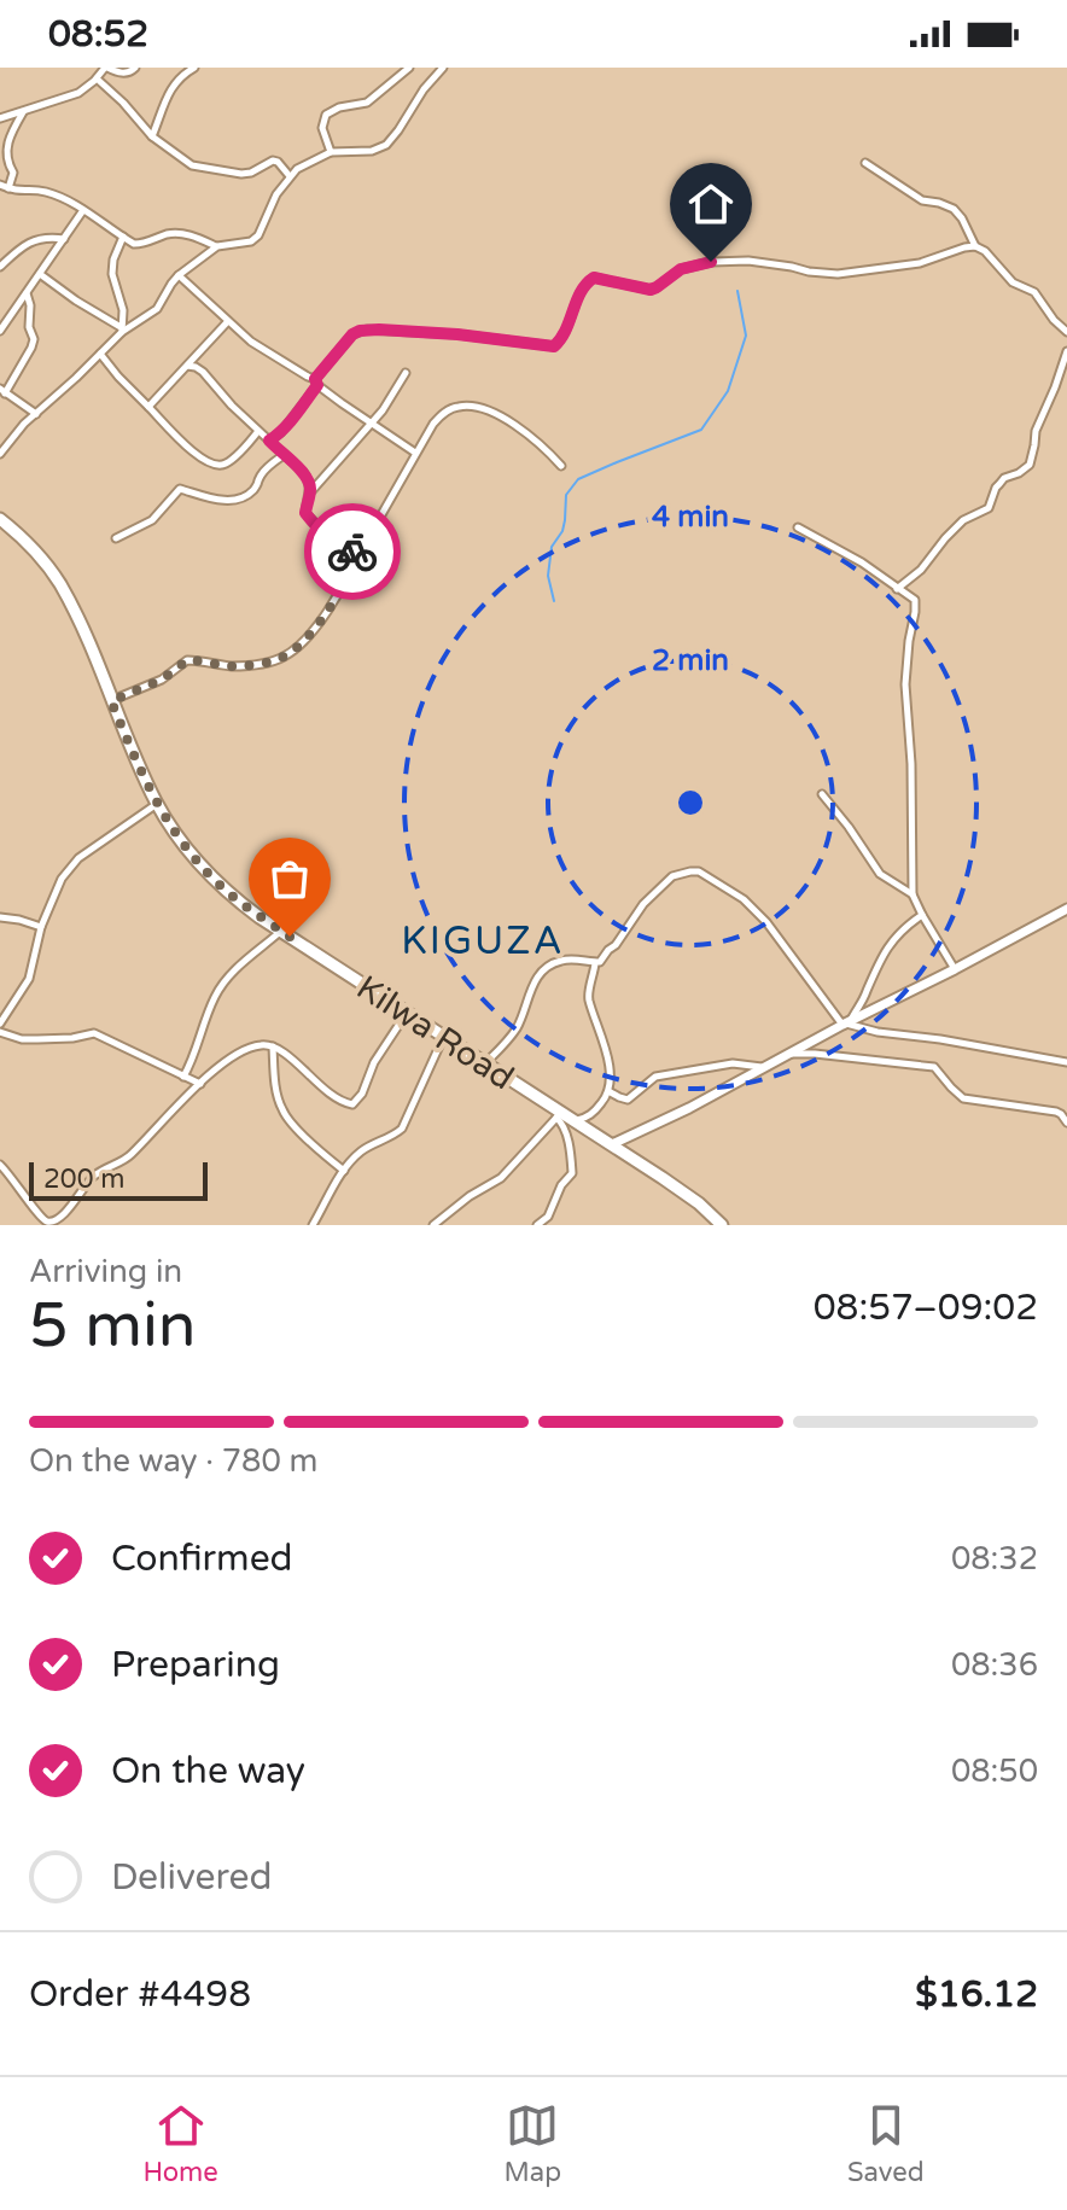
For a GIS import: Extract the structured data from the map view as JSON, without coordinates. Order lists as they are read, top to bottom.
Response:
{
  "streets": {
    "highway": ["Kilwa Road"]
  },
  "districts": ["KIGUZA"],
  "scale_bar": "200 m",
  "page": {
    "status": "08:52",
    "scale": "200 m",
    "heading": ["5 min", "Arriving in", "08:57–09:02"],
    "panel": ["Order #4498", "$16.12"],
    "bar": "On the way · 780 m",
    "list": [
      ["Confirmed", "08:32"],
      ["Preparing", "08:36"],
      ["On the way", "08:50"],
      "Delivered"
    ],
    "tabs": ["Home", "Map", "Saved"]
  },
  "rings": ["4 min", "2 min"]
}
